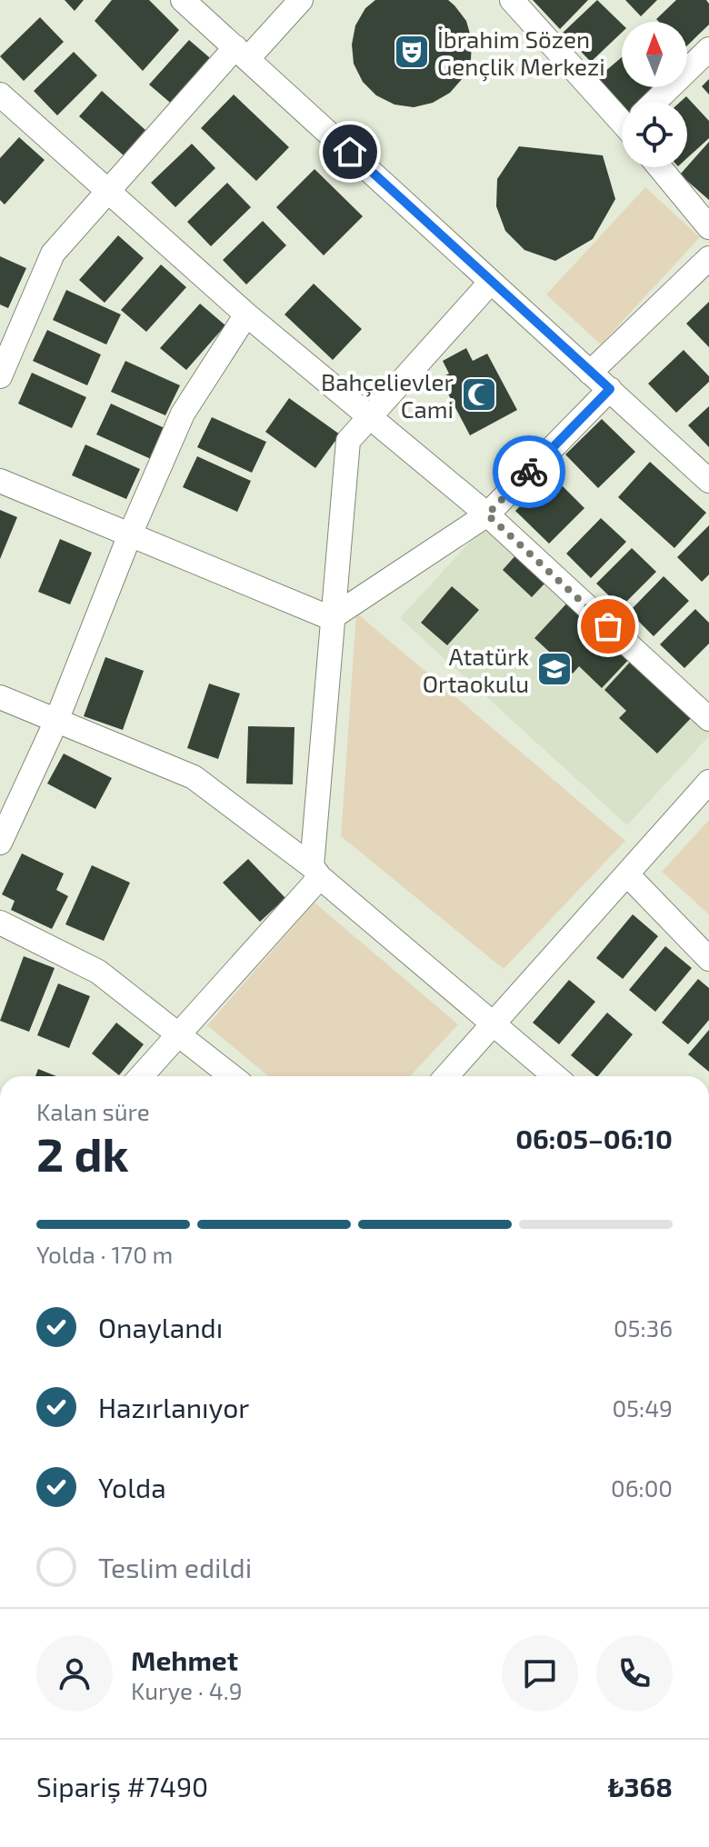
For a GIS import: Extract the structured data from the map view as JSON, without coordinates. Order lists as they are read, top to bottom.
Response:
{
  "places": {
    "theatre": ["İbrahim Sözen Gençlik Merkezi"],
    "mosque": ["Bahçelievler Cami"],
    "school or university": ["Atatürk Ortaokulu"]
  },
  "north": "top",
  "page": {
    "heading": ["2 dk", "Kalan süre", "06:05–06:10"],
    "panel": [
      "Mehmet",
      "Kurye · 4.9",
      "Sipariş #7490",
      "₺368"
    ],
    "bar": "Yolda · 170 m",
    "list": [
      ["Onaylandı", "05:36"],
      ["Hazırlanıyor", "05:49"],
      ["Yolda", "06:00"],
      "Teslim edildi"
    ]
  }
}
